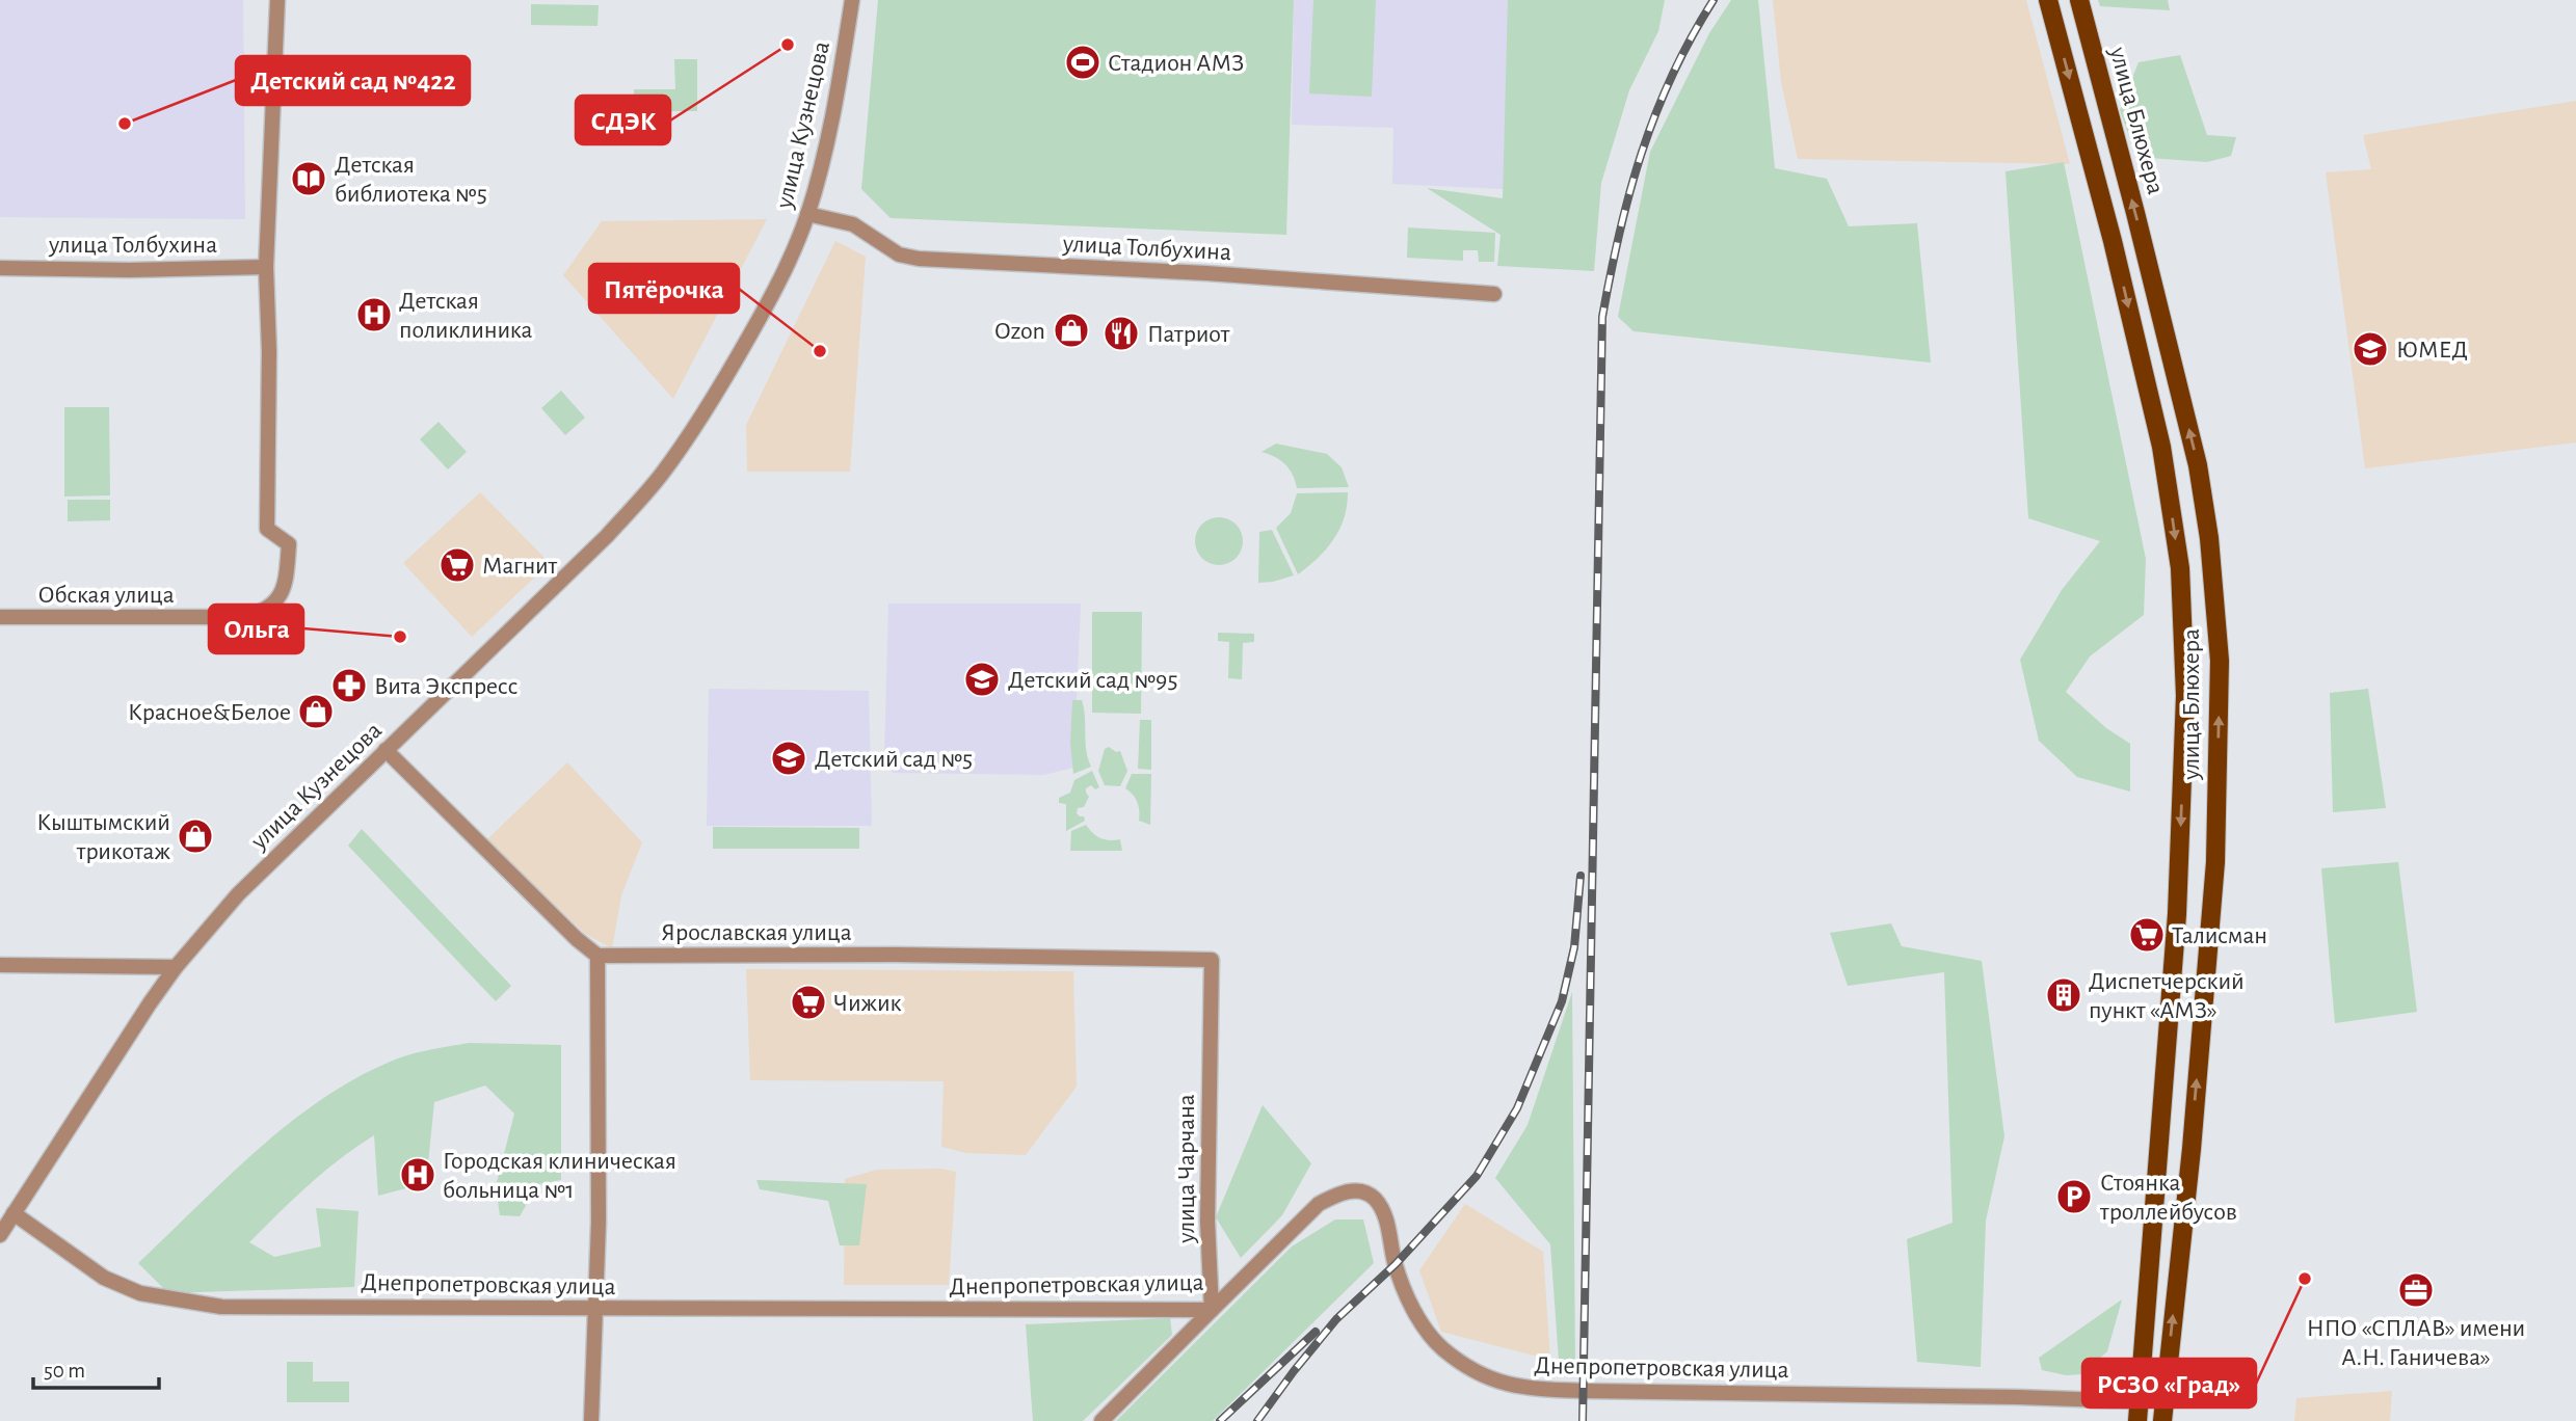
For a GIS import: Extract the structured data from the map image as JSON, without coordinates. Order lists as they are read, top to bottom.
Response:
{
  "streets": {
    "main road": ["улица Блюхера"],
    "street": [
      "улица Кузнецова",
      "улица Толбухина",
      "Обская улица",
      "Ярославская улица",
      "улица Чарчана",
      "Днепропетровская улица"
    ]
  },
  "crossings": [
    ["улица Блюхера", "Днепропетровская улица"],
    ["улица Кузнецова", "улица Толбухина"],
    ["улица Кузнецова", "Днепропетровская улица"],
    ["улица Толбухина", "Обская улица"],
    ["Ярославская улица", "улица Чарчана"],
    ["улица Чарчана", "Днепропетровская улица"]
  ],
  "places": {
    "other": [
      "СДЭК",
      "Детский сад №422",
      "Пятёрочка",
      "Ольга",
      "РСЗО «Град»"
    ],
    "sports": ["Стадион АМЗ"],
    "library": ["Детская библиотека №5"],
    "hospital": ["Детская поликлиника", "Городская клиническая больница №1"],
    "shop": ["Ozon", "Красное&Белое", "Кыштымский трикотаж"],
    "restaurant": ["Патриот"],
    "school or university": ["ЮМЕД", "Детский сад №95", "Детский сад №5"],
    "supermarket": ["Магнит", "Талисман", "Чижик"],
    "pharmacy": ["Вита Экспресс"],
    "building": ["Диспетчерский пункт «АМЗ»"],
    "parking": ["Стоянка троллейбусов"],
    "office": ["НПО «СПЛАВ» имени А.Н. Ганичева»"]
  },
  "scale_bar": "50 m"
}
